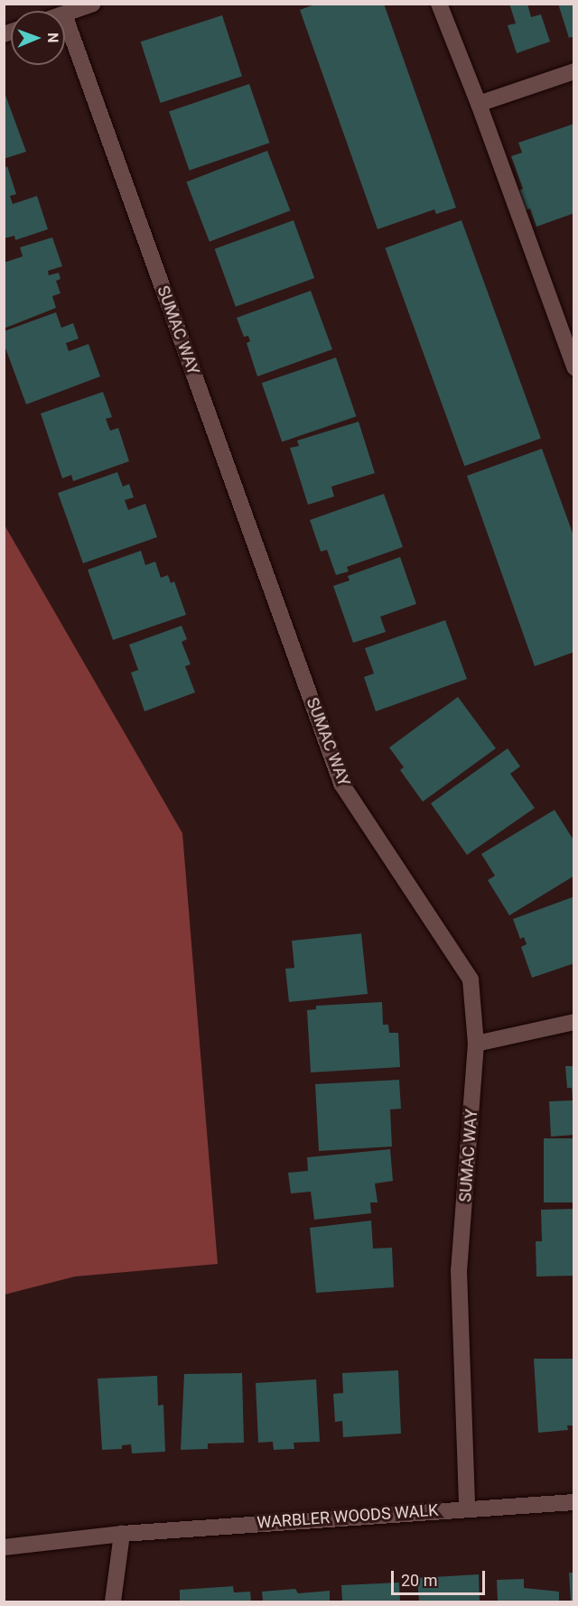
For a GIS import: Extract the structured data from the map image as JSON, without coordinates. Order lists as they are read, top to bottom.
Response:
{
  "streets": {
    "street": ["SUMAC WAY", "WARBLER WOODS WALK"]
  },
  "crossings": [
    ["SUMAC WAY", "WARBLER WOODS WALK"]
  ],
  "scale_bar": "20 m",
  "north": "right"
}
